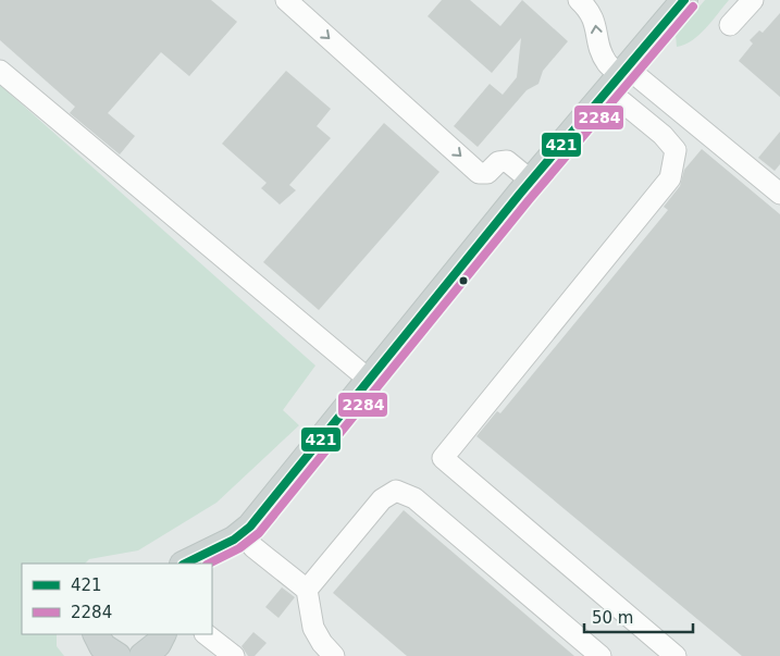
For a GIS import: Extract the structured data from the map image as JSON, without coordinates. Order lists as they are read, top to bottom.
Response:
{
  "lines": ["transit line 421", "transit line 2284"],
  "legend": ["421", "2284"],
  "scale_bar": "50 m"
}
